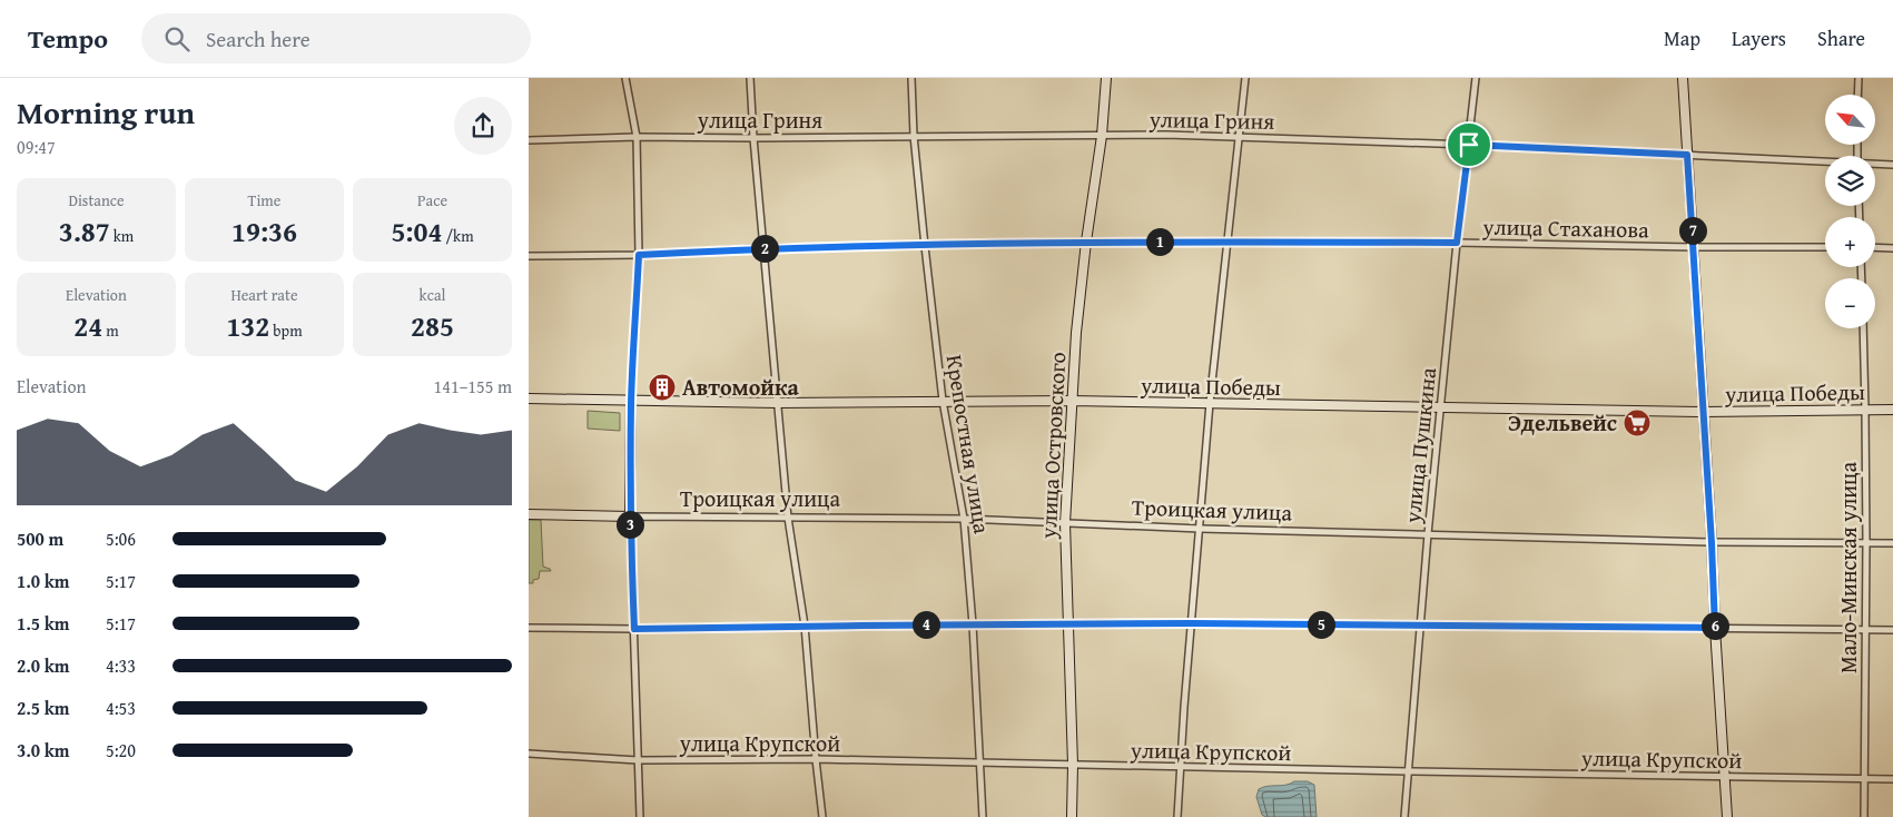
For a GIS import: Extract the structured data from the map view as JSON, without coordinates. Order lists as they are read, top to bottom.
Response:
{
  "streets": {
    "street": [
      "улица Гриня",
      "улица Стаханова",
      "улица Победы",
      "Крепостная улица",
      "улица Островского",
      "улица Пушкина",
      "Троицкая улица",
      "Мало-Минская улица",
      "улица Крупской"
    ]
  },
  "crossings": [
    ["улица Гриня", "Крепостная улица"],
    ["улица Гриня", "улица Островского"],
    ["улица Гриня", "улица Пушкина"],
    ["улица Стаханова", "Крепостная улица"],
    ["улица Стаханова", "улица Островского"],
    ["улица Стаханова", "улица Пушкина"],
    ["улица Победы", "Крепостная улица"],
    ["улица Победы", "улица Островского"],
    ["улица Победы", "улица Пушкина"],
    ["улица Победы", "Мало-Минская улица"],
    ["Крепостная улица", "Троицкая улица"],
    ["Крепостная улица", "улица Крупской"],
    ["улица Островского", "Троицкая улица"],
    ["улица Островского", "улица Крупской"],
    ["улица Пушкина", "Троицкая улица"],
    ["улица Пушкина", "улица Крупской"],
    ["Троицкая улица", "Мало-Минская улица"],
    ["Мало-Минская улица", "улица Крупской"]
  ],
  "places": {
    "building": ["Автомойка"],
    "supermarket": ["Эдельвейс"]
  },
  "north": "top left",
  "page": {
    "header": "Tempo",
    "search": "Search here",
    "nav": ["Map", "Layers", "Share"],
    "heading": ["Morning run", "09:47"],
    "map_buttons": ["+", "−"],
    "stats": [
      ["Distance", "3.87 km"],
      ["Time", "19:36"],
      ["Pace", "5:04 /km"],
      ["Elevation", "24 m"],
      ["Heart rate", "132 bpm"],
      ["kcal", "285"]
    ],
    "pins": [
      "7",
      "1",
      "2",
      "3",
      "4",
      "5",
      "6"
    ],
    "chart": ["Elevation", "141–155 m"],
    "list": [
      {
        "name": "500 m",
        "note": "5:06"
      },
      {
        "name": "1.0 km",
        "note": "5:17"
      },
      {
        "name": "1.5 km",
        "note": "5:17"
      },
      {
        "name": "2.0 km",
        "note": "4:33"
      },
      {
        "name": "2.5 km",
        "note": "4:53"
      },
      {
        "name": "3.0 km",
        "note": "5:20"
      }
    ]
  }
}
